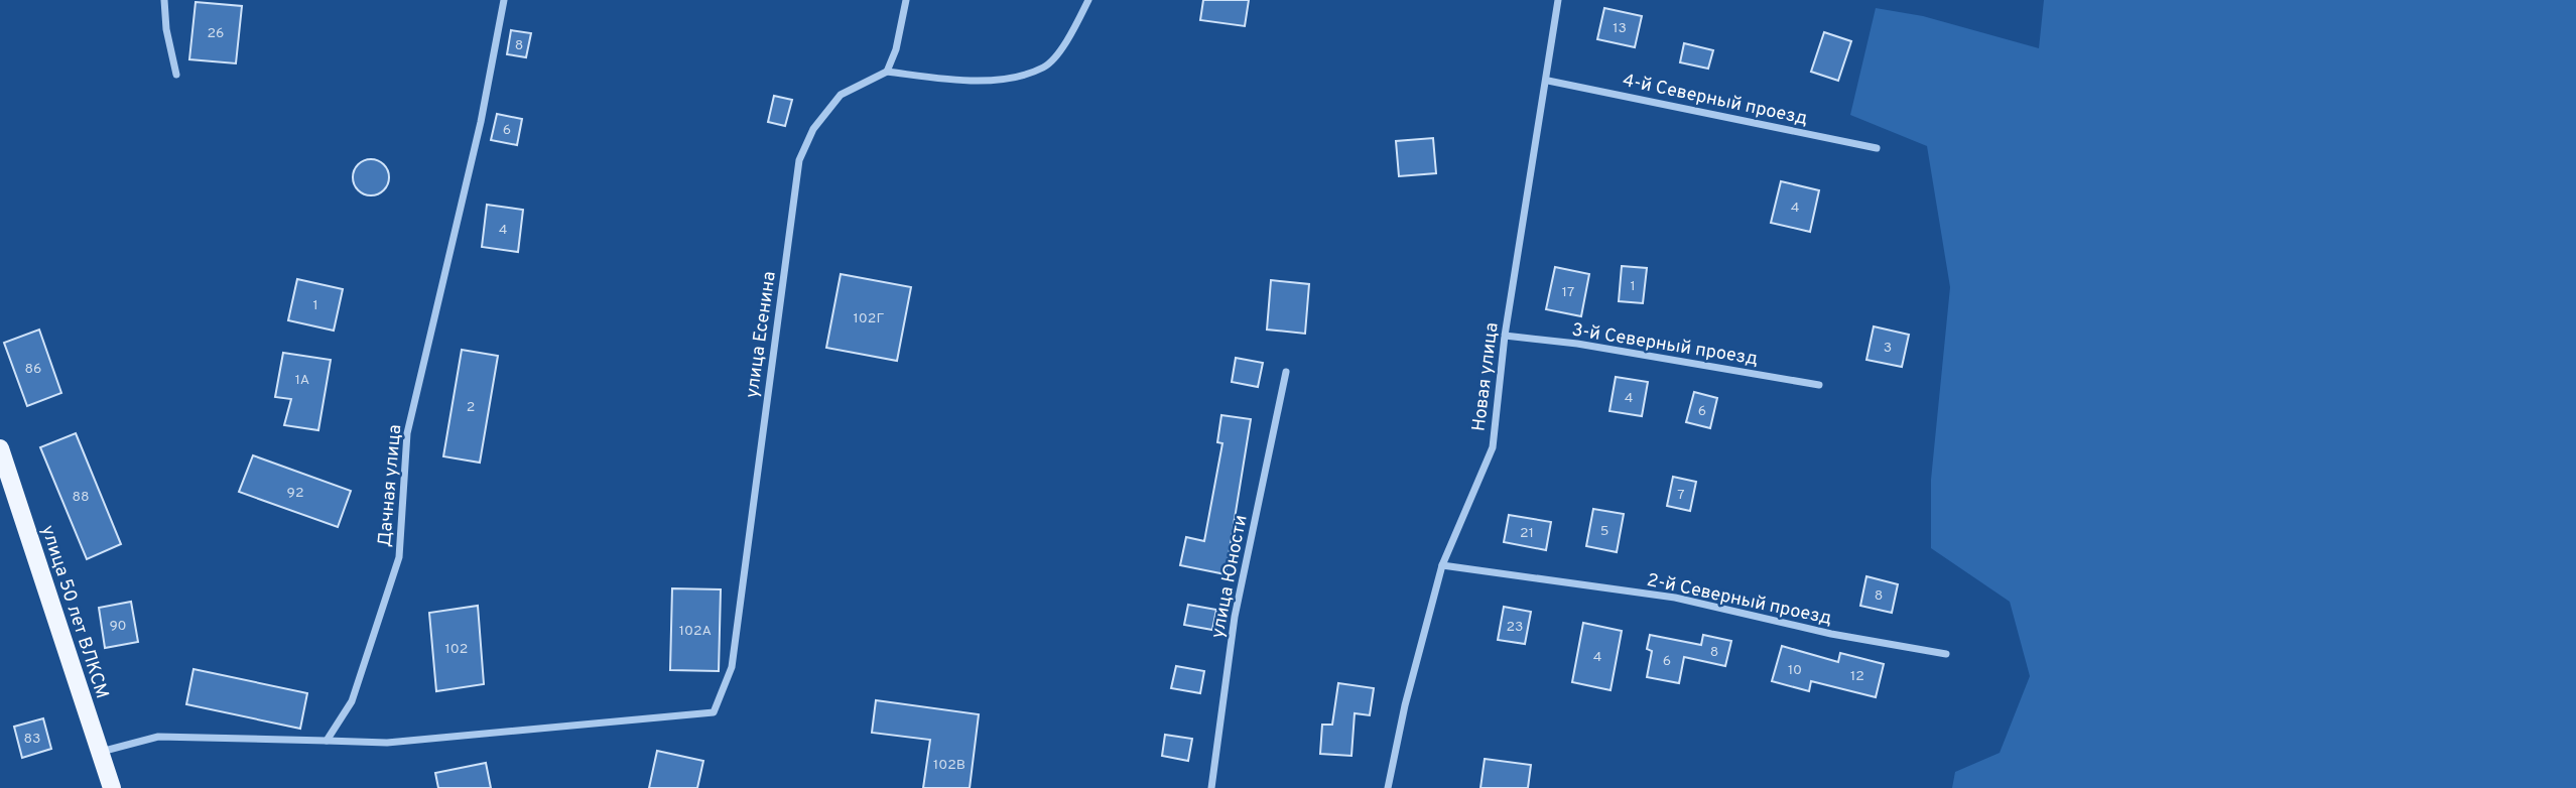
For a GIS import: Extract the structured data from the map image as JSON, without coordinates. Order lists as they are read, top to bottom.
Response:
{
  "streets": {
    "main road": ["улица 50 лет ВЛКСМ"],
    "street": [
      "4-й Северный проезд",
      "улица Есенина",
      "3-й Северный проезд",
      "Новая улица",
      "Дачная улица",
      "улица Юности",
      "2-й Северный проезд"
    ]
  },
  "crossings": [
    ["4-й Северный проезд", "Новая улица"],
    ["улица Есенина", "Дачная улица"],
    ["3-й Северный проезд", "Новая улица"],
    ["Новая улица", "2-й Северный проезд"]
  ],
  "house_numbers": [
    "13",
    "26",
    "8",
    "6",
    "4",
    "4",
    "1",
    "17",
    "1",
    "102Г",
    "3",
    "86",
    "1А",
    "4",
    "2",
    "6",
    "92",
    "7",
    "88",
    "5",
    "21",
    "8",
    "90",
    "23",
    "102А",
    "102",
    "8",
    "4",
    "6",
    "10",
    "12",
    "83",
    "102В"
  ]
}
